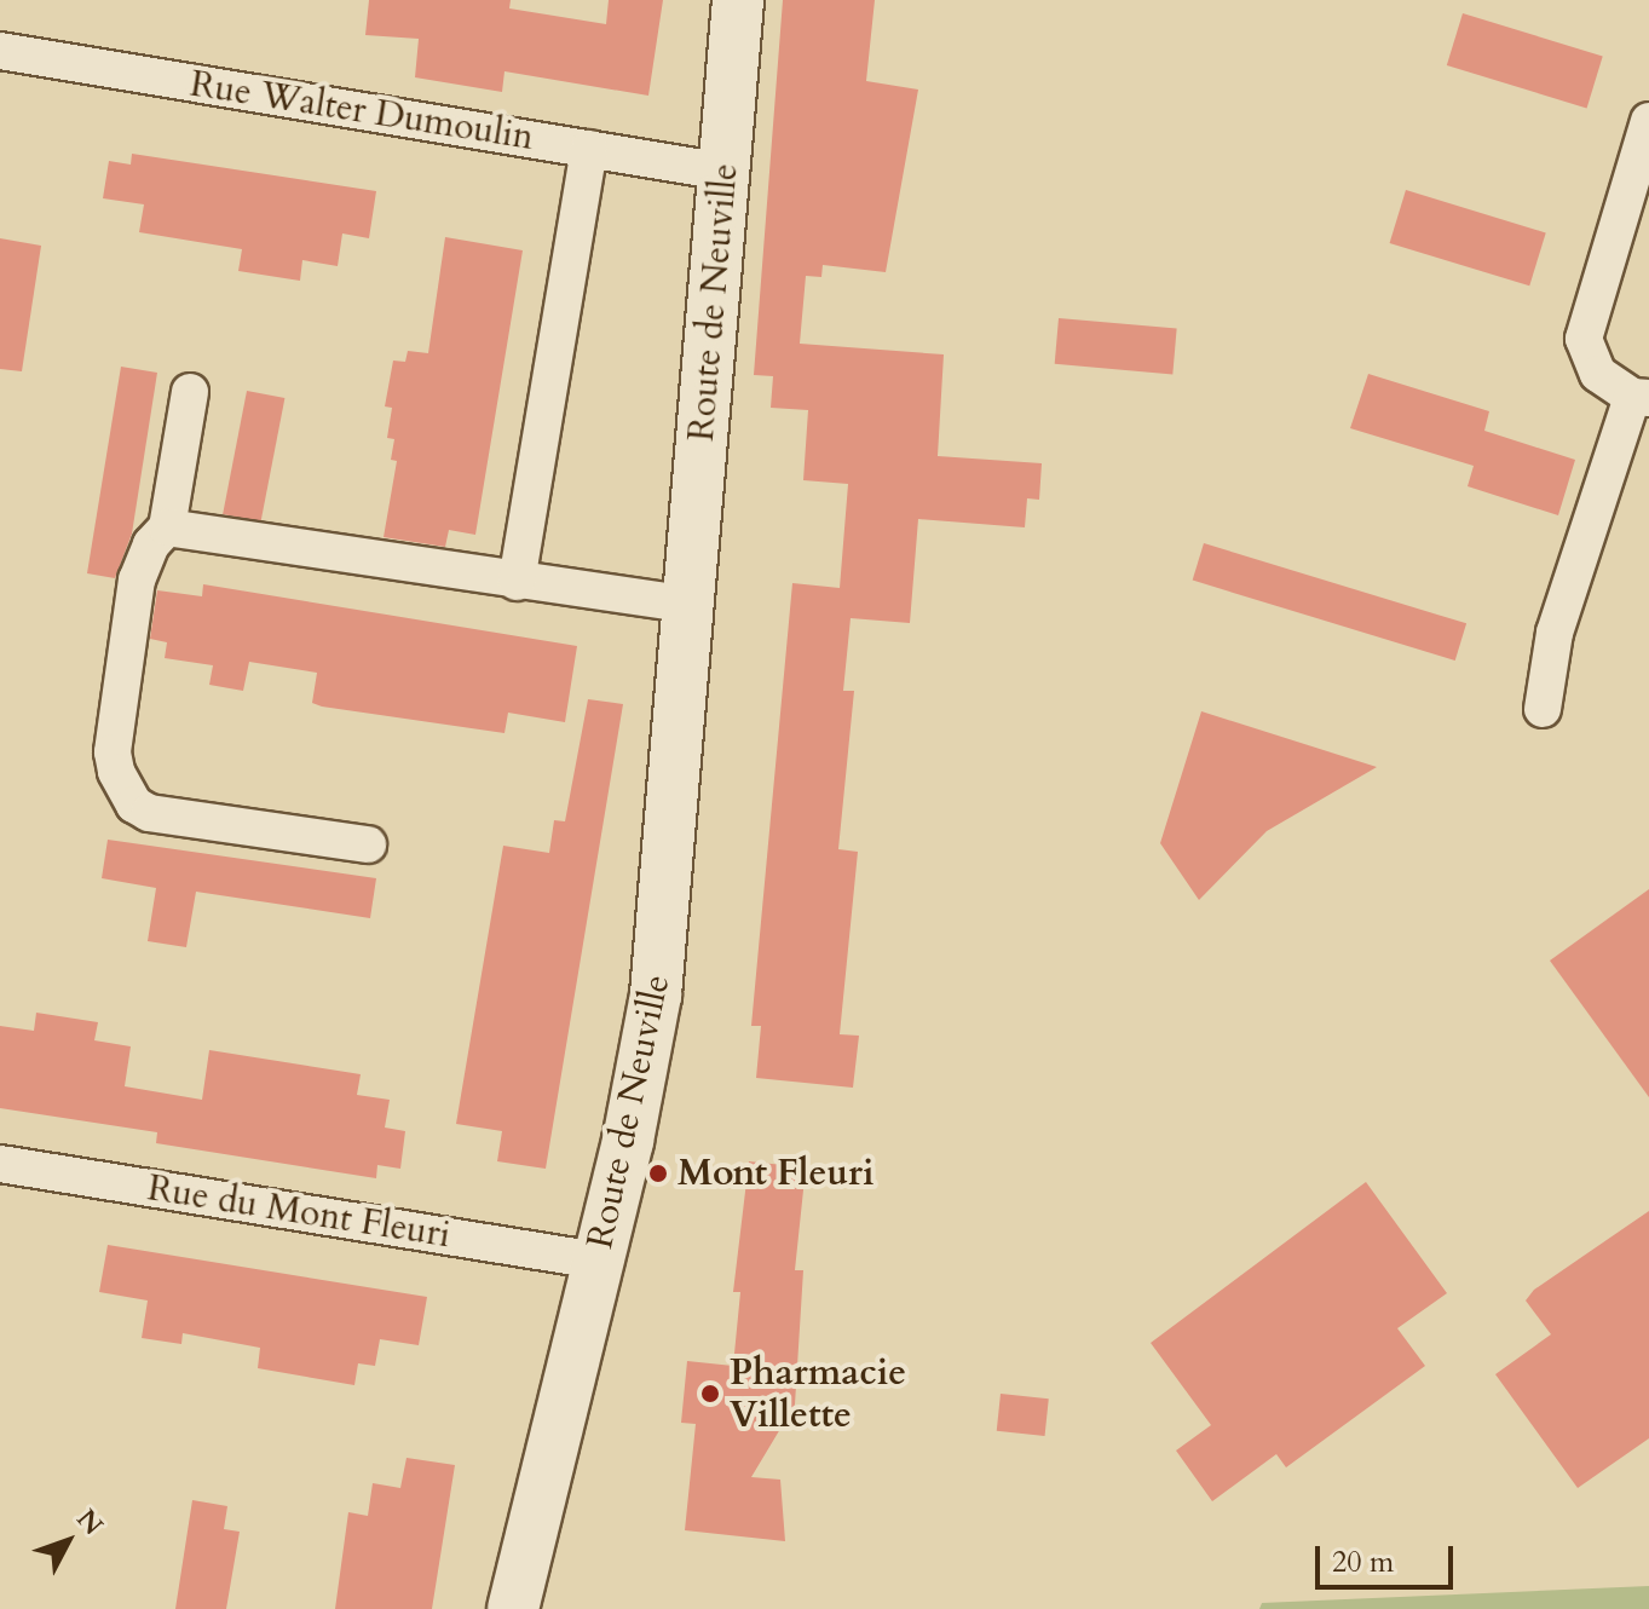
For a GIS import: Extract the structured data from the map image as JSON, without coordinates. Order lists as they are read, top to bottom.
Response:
{
  "streets": {
    "main road": ["Route de Neuville"],
    "street": ["Rue Walter Dumoulin", "Rue du Mont Fleuri"]
  },
  "crossings": [
    ["Rue Walter Dumoulin", "Route de Neuville"],
    ["Route de Neuville", "Rue du Mont Fleuri"]
  ],
  "places": ["Mont Fleuri", "Pharmacie Villette"],
  "scale_bar": "20 m",
  "north": "top right"
}
